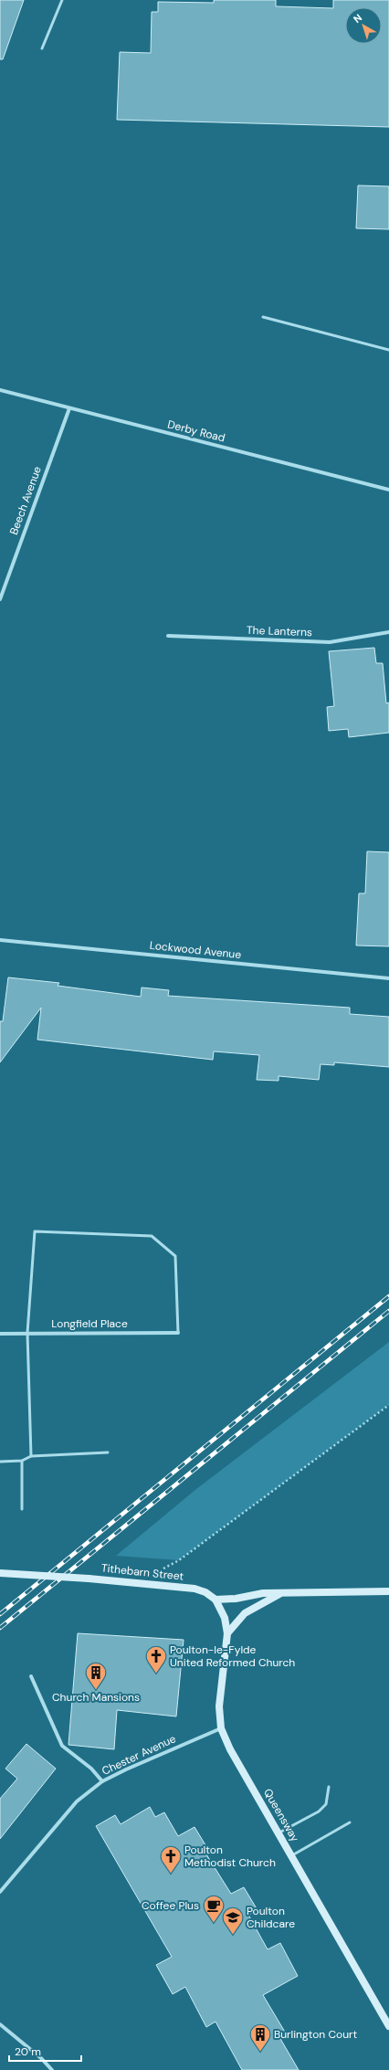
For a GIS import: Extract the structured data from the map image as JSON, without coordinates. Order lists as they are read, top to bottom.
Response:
{
  "streets": {
    "main road": ["Tithebarn Street", "Queensway"],
    "street": [
      "Derby Road",
      "Beech Avenue",
      "The Lanterns",
      "Lockwood Avenue",
      "Longfield Place",
      "Chester Avenue"
    ]
  },
  "crossings": [
    ["Derby Road", "Beech Avenue"],
    ["Tithebarn Street", "Queensway"],
    ["Chester Avenue", "Queensway"]
  ],
  "places": {
    "church": ["Poulton-le-Fylde United Reformed Church", "Poulton Methodist Church"],
    "building": ["Church Mansions", "Burlington Court"],
    "cafe": ["Coffee Plus"],
    "school or university": ["Poulton Childcare"]
  },
  "scale_bar": "20 m",
  "north": "top left"
}
